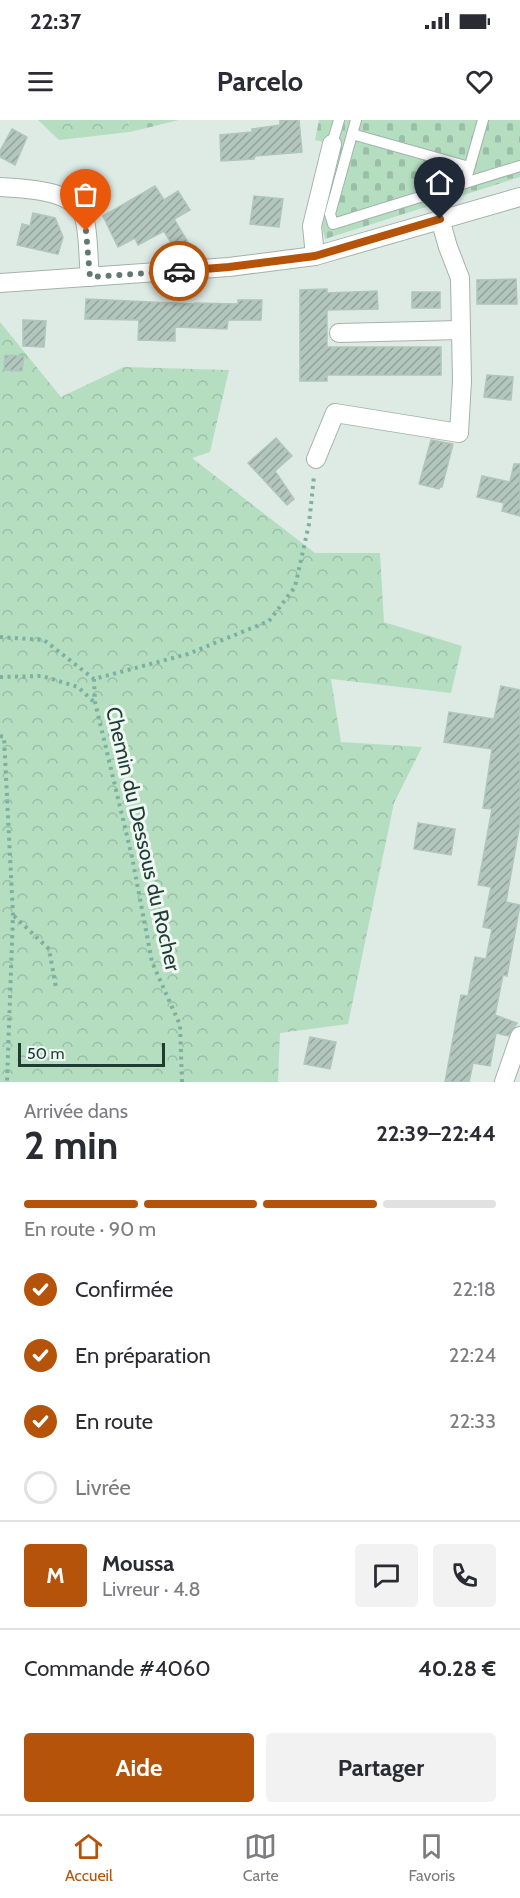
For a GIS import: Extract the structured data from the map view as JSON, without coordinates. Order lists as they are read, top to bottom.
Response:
{
  "streets": {
    "path": ["Chemin du Dessous du Rocher"]
  },
  "scale_bar": "50 m",
  "page": {
    "status": "22:37",
    "header": "Parcelo",
    "scale": "50 m",
    "heading": ["2 min", "Arrivée dans", "22:39–22:44"],
    "panel": [
      "Moussa",
      "Livreur · 4.8",
      "Commande #4060",
      "40.28 €"
    ],
    "bar": "En route · 90 m",
    "list": [
      ["Confirmée", "22:18"],
      ["En préparation", "22:24"],
      ["En route", "22:33"],
      "Livrée"
    ],
    "round": "M",
    "buttons": ["Aide", "Partager"],
    "tabs": ["Accueil", "Carte", "Favoris"]
  }
}
